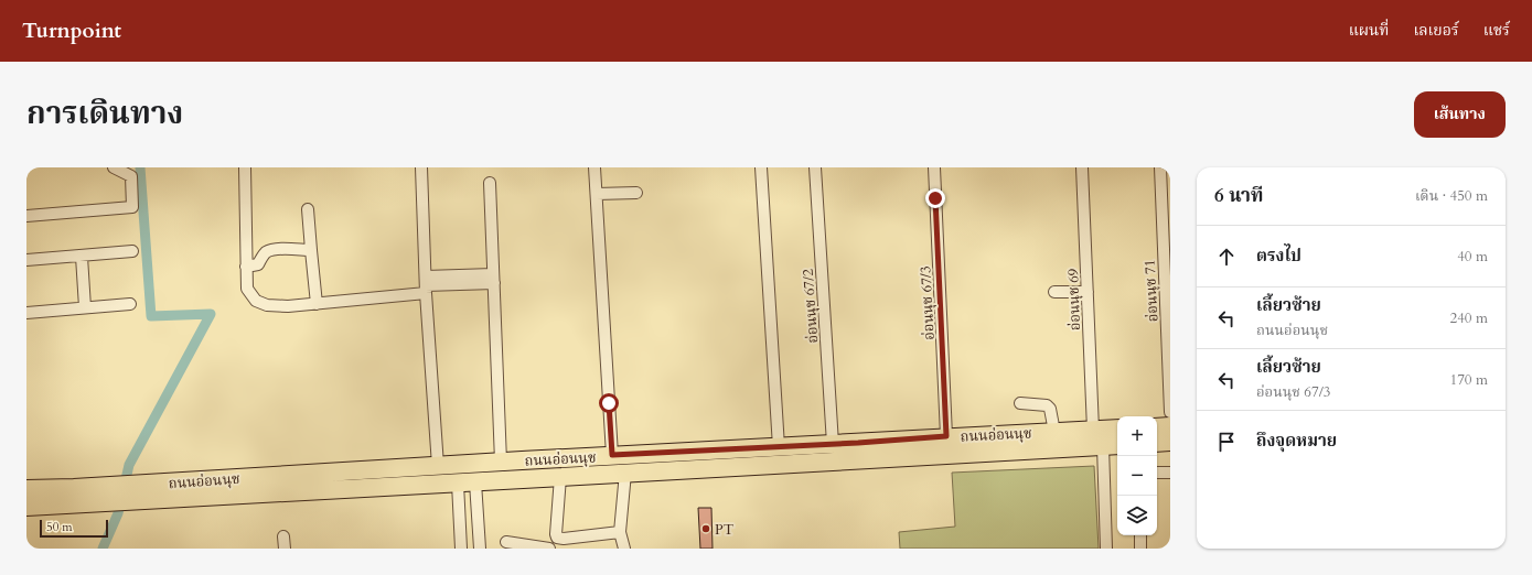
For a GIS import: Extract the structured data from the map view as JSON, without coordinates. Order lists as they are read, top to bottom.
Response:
{
  "streets": {
    "main road": ["ถนนอ่อนนุช"],
    "street": [
      "อ่อนนุช 71",
      "อ่อนนุช 69",
      "อ่อนนุช 67/3",
      "อ่อนนุช 67/2"
    ]
  },
  "crossings": [
    ["อ่อนนุช 69", "ถนนอ่อนนุช"],
    ["อ่อนนุช 67/3", "ถนนอ่อนนุช"],
    ["อ่อนนุช 67/2", "ถนนอ่อนนุช"]
  ],
  "places": ["PT"],
  "scale_bar": "50 m",
  "page": {
    "header": "Turnpoint",
    "nav": ["แผนที่", "เลเยอร์", "แชร์"],
    "title": "การเดินทาง",
    "buttons": "เส้นทาง",
    "heading": ["6 นาที", "เดิน · 450 m"],
    "list": [
      ["ตรงไป", "40 m"],
      ["เลี้ยวซ้าย", "ถนนอ่อนนุช", "240 m"],
      ["เลี้ยวซ้าย", "อ่อนนุช 67/3", "170 m"],
      "ถึงจุดหมาย"
    ],
    "map_buttons": ["+", "−"],
    "scale": "50 m"
  }
}
